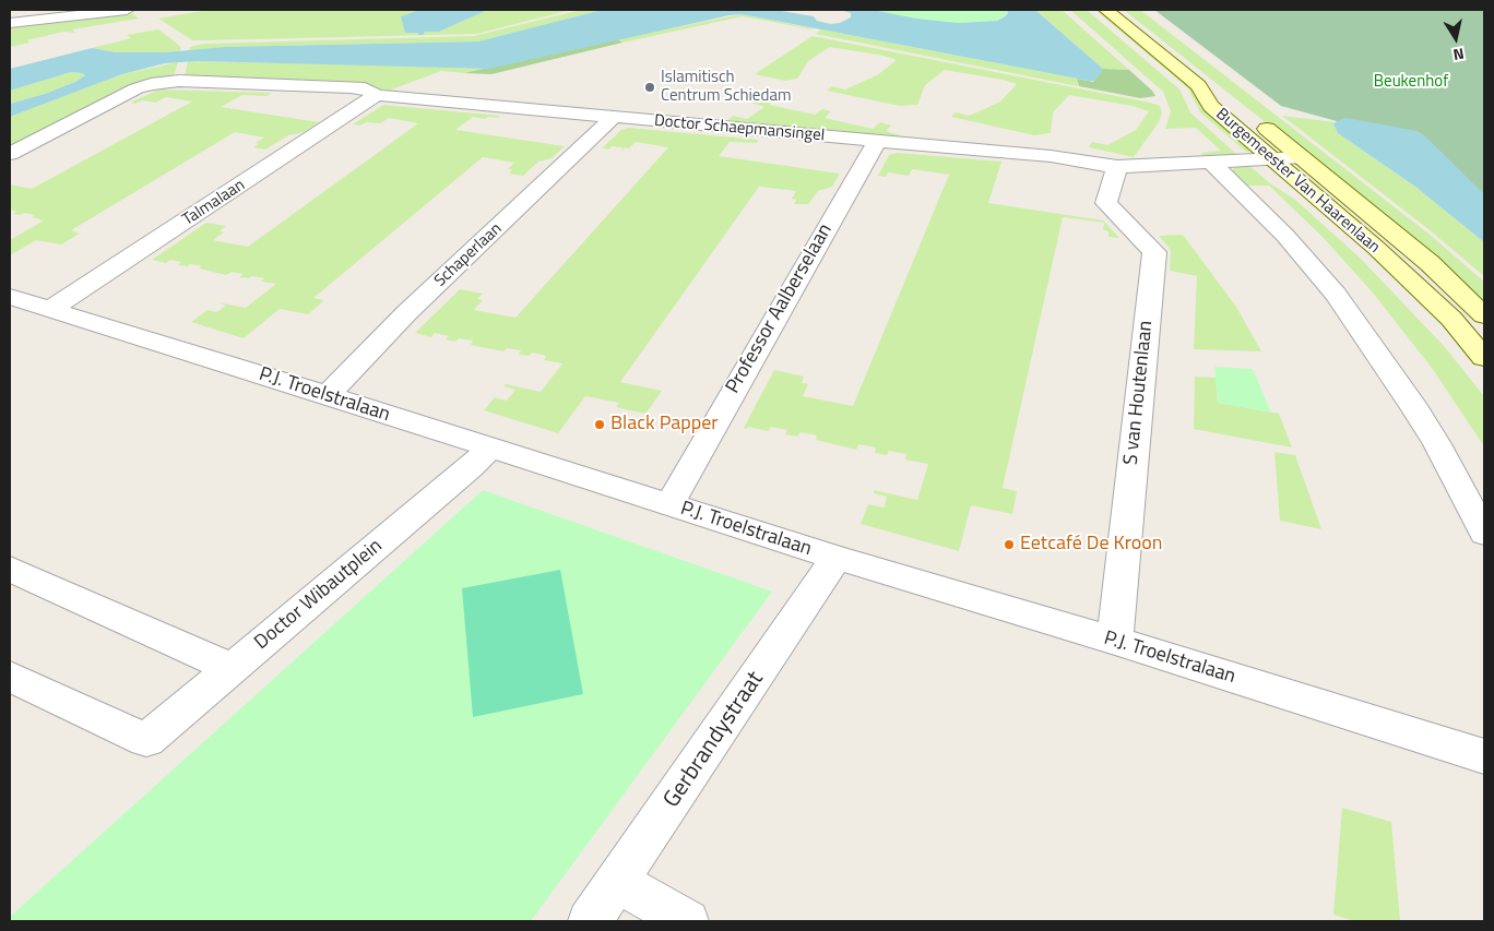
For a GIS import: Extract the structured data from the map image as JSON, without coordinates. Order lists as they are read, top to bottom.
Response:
{
  "streets": {
    "main road": ["Burgemeester Van Haarenlaan"],
    "street": [
      "Doctor Schaepmansingel",
      "Talmalaan",
      "Schaperlaan",
      "Professor Aalberselaan",
      "S van Houtenlaan",
      "P.J. Troelstralaan",
      "Doctor Wibautplein",
      "Gerbrandystraat"
    ]
  },
  "crossings": [
    ["Doctor Schaepmansingel", "Burgemeester Van Haarenlaan"],
    ["Doctor Schaepmansingel", "Talmalaan"],
    ["Doctor Schaepmansingel", "Schaperlaan"],
    ["Doctor Schaepmansingel", "Professor Aalberselaan"],
    ["Doctor Schaepmansingel", "S van Houtenlaan"],
    ["Talmalaan", "P.J. Troelstralaan"],
    ["Schaperlaan", "P.J. Troelstralaan"],
    ["Professor Aalberselaan", "P.J. Troelstralaan"],
    ["S van Houtenlaan", "P.J. Troelstralaan"],
    ["P.J. Troelstralaan", "Doctor Wibautplein"],
    ["P.J. Troelstralaan", "Gerbrandystraat"]
  ],
  "parks": ["Beukenhof"],
  "places": ["Islamitisch Centrum Schiedam", "Black Papper", "Eetcafé De Kroon"],
  "north": "bottom"
}
